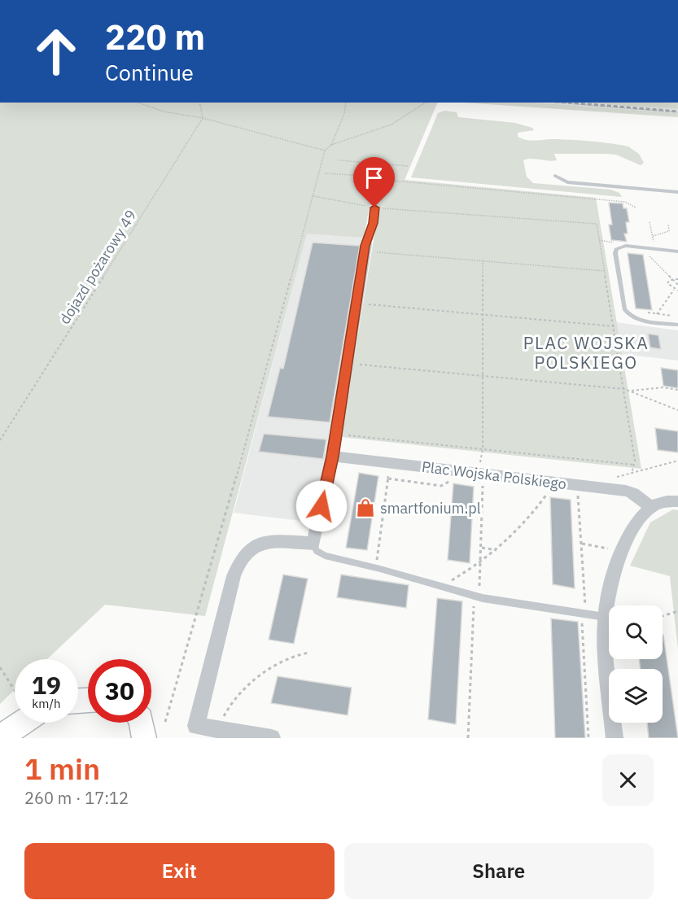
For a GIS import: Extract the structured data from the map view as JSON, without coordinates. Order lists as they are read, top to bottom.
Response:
{
  "streets": {
    "street": ["Plac Wojska Polskiego"],
    "path": ["dojazd pożarowy 49"]
  },
  "districts": ["PLAC WOJSKA POLSKIEGO"],
  "places": {
    "shop": ["smartfonium.pl"]
  },
  "page": {
    "turn": ["220 m", "Continue"],
    "speed": "19 km/h",
    "limit": "30",
    "heading": ["1 min", "260 m · 17:12"],
    "buttons": ["Exit", "Share"]
  }
}
